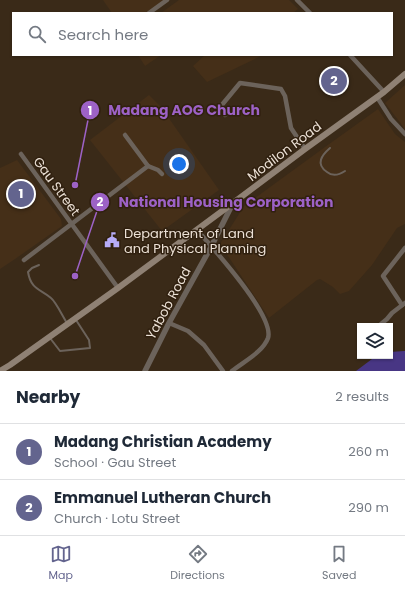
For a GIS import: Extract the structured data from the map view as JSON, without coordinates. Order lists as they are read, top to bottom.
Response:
{
  "streets": {
    "main road": ["Modilon Road"],
    "street": ["Gau Street", "Yabob Road"]
  },
  "crossings": [
    ["Modilon Road", "Gau Street"],
    ["Modilon Road", "Yabob Road"]
  ],
  "places": {
    "other": ["Madang AOG Church", "National Housing Corporation"],
    "public building": ["Department of Land and Physical Planning"]
  },
  "page": {
    "search": "Search here",
    "pins": ["2", "1"],
    "heading": ["Nearby", "2 results"],
    "list": [
      {
        "mark": "1",
        "name": "Madang Christian Academy",
        "note": "School · Gau Street",
        "value": "260 m"
      },
      {
        "mark": "2",
        "name": "Emmanuel Lutheran Church",
        "note": "Church · Lotu Street",
        "value": "290 m"
      }
    ],
    "nav": ["Map", "Directions", "Saved"]
  }
}
